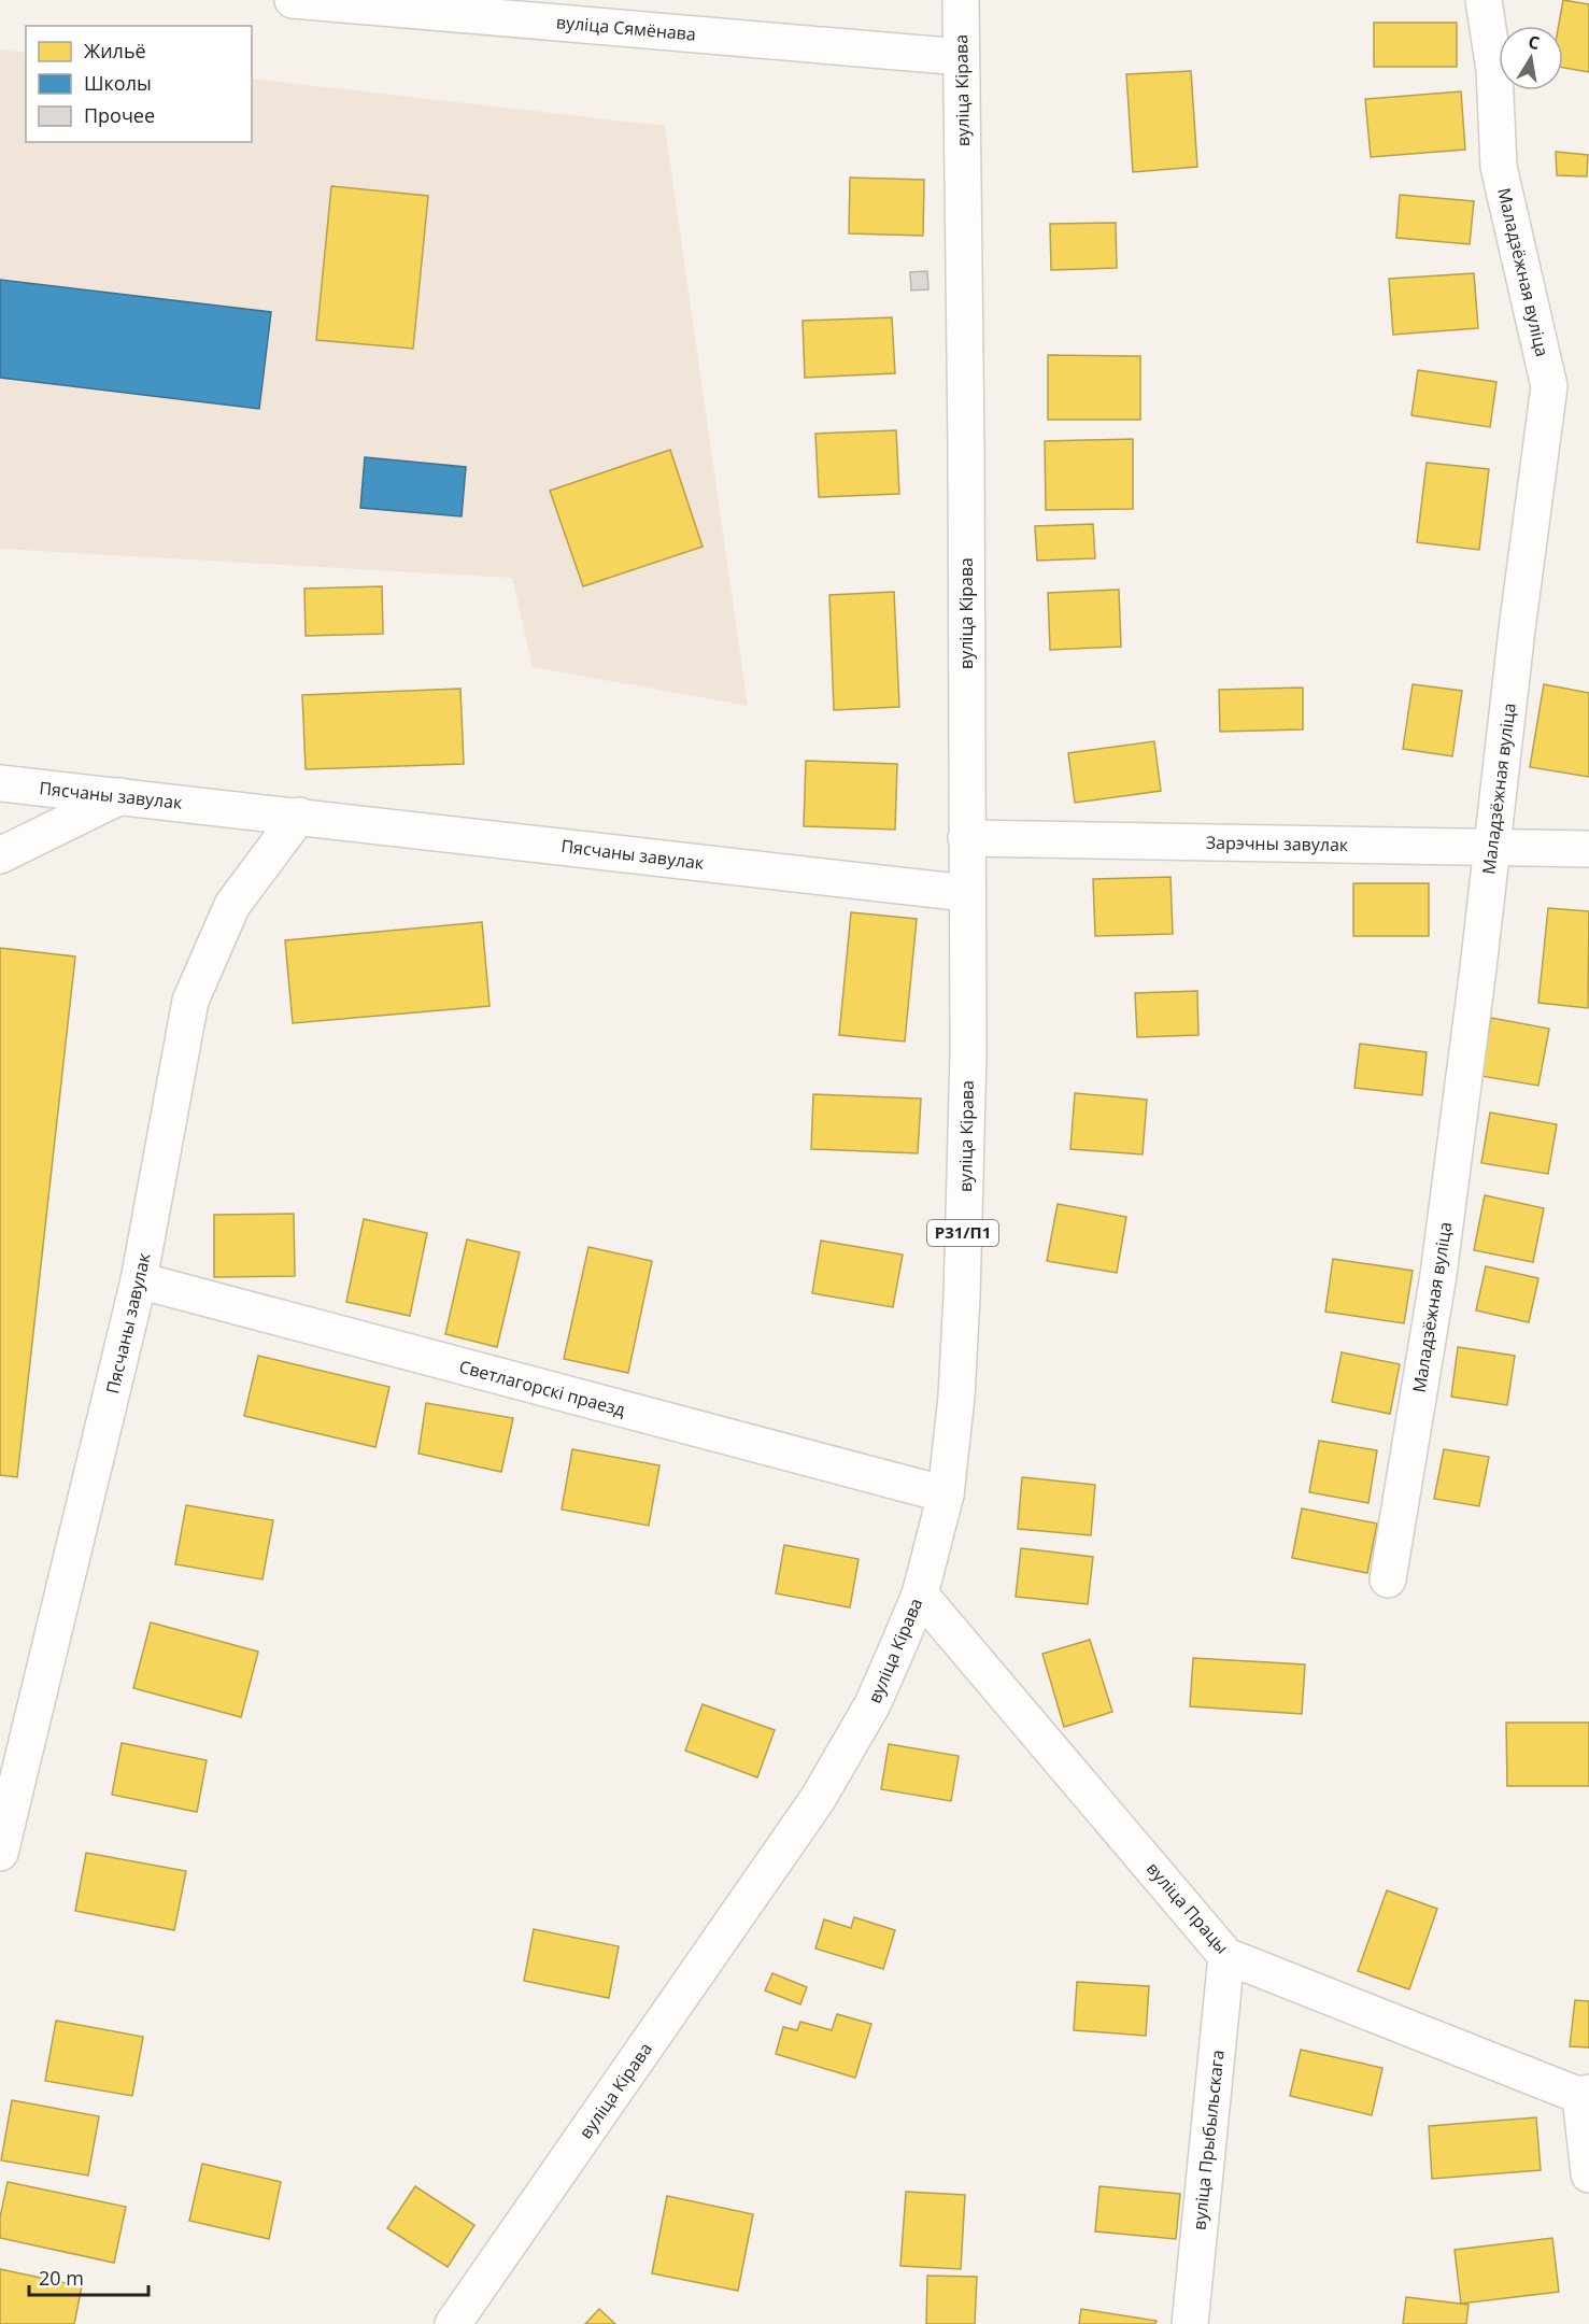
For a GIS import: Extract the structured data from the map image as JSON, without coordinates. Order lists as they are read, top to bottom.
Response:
{
  "streets": {
    "street": [
      "вуліца Сямёнава",
      "вуліца Кірава",
      "Маладзёжная вуліца",
      "Пясчаны завулак",
      "Зарэчны завулак",
      "Р31/П1",
      "Светлагорскі праезд",
      "вуліца Працы",
      "вуліца Прыбыльскага"
    ]
  },
  "crossings": [
    ["вуліца Сямёнава", "вуліца Кірава"],
    ["вуліца Кірава", "Пясчаны завулак"],
    ["вуліца Кірава", "Зарэчны завулак"],
    ["вуліца Кірава", "Светлагорскі праезд"],
    ["вуліца Кірава", "вуліца Працы"],
    ["Маладзёжная вуліца", "Зарэчны завулак"],
    ["Пясчаны завулак", "Светлагорскі праезд"],
    ["вуліца Працы", "вуліца Прыбыльскага"]
  ],
  "legend": ["Жильё", "Школы", "Прочее"],
  "scale_bar": "20 m",
  "north": "top"
}
